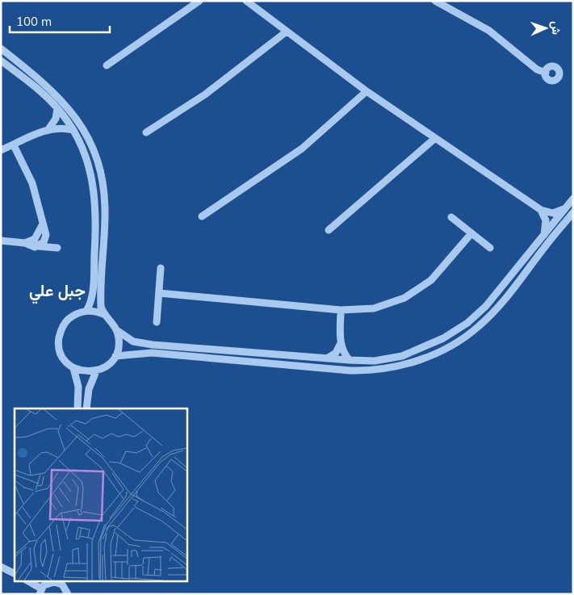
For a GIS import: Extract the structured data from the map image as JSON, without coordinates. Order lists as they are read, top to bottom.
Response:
{
  "districts": ["جبل علي"],
  "scale_bar": "100 m",
  "north": "right"
}
